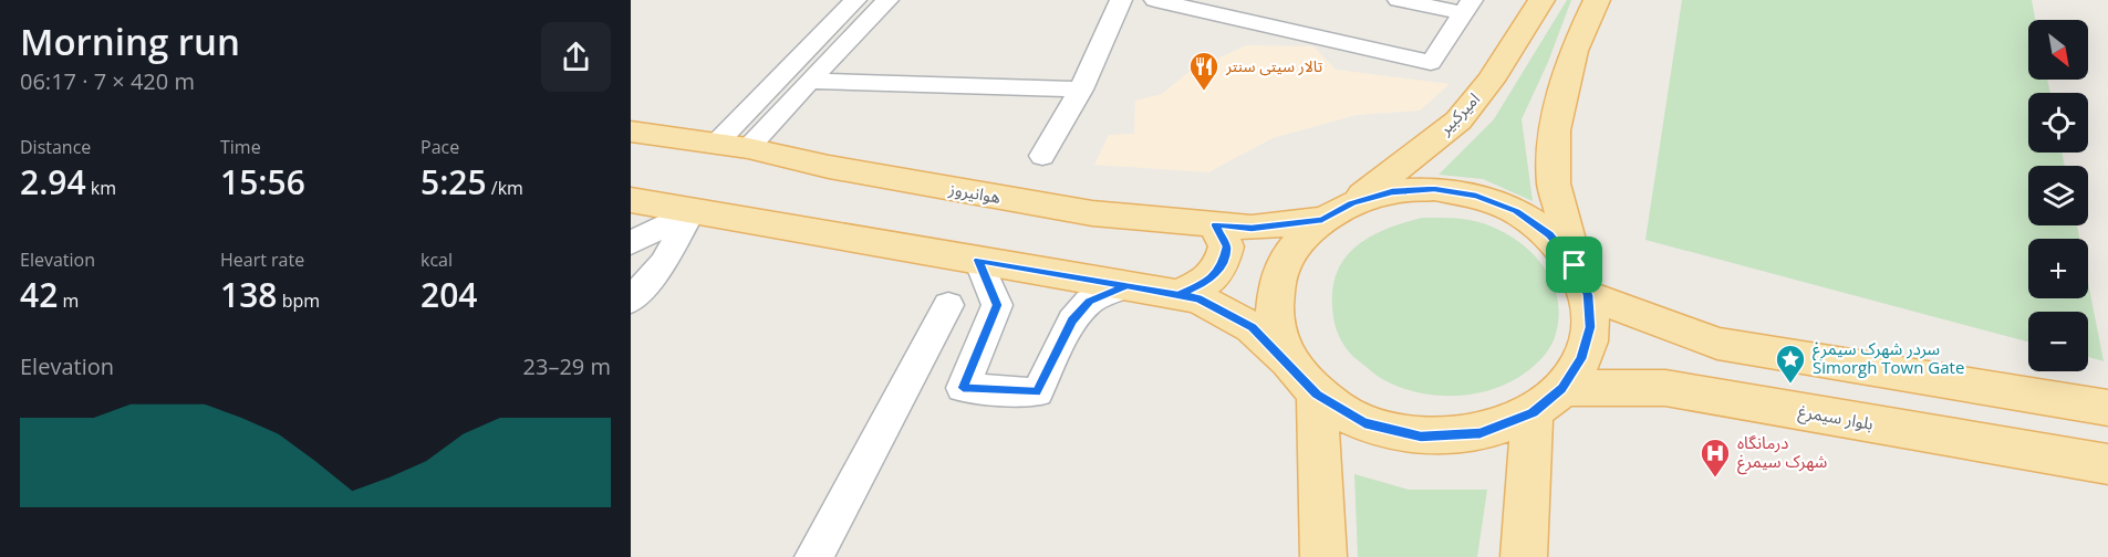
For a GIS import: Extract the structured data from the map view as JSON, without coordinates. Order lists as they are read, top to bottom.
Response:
{
  "streets": {
    "main road": ["امیرکبیر", "هوانیروز", "بلوار سیمرغ"]
  },
  "crossings": [
    ["امیرکبیر", "هوانیروز"]
  ],
  "places": {
    "restaurant": ["تالار سیتی سنتر"],
    "place": ["سردر شهرک سیمرغ Simorgh Town Gate"],
    "hospital": ["درمانگاه شهرک سیمرغ"]
  },
  "north": "bottom right",
  "page": {
    "heading": ["Morning run", "06:17 · 7 × 420 m"],
    "map_buttons": ["+", "−"],
    "stats": [
      ["Distance", "2.94 km"],
      ["Time", "15:56"],
      ["Pace", "5:25 /km"],
      ["Elevation", "42 m"],
      ["Heart rate", "138 bpm"],
      ["kcal", "204"]
    ],
    "chart": ["Elevation", "23–29 m"]
  }
}
